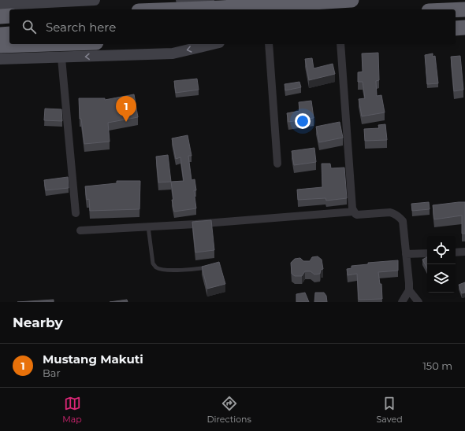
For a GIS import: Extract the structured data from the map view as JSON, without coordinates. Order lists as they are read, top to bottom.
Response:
{
  "page": {
    "search": "Search here",
    "pins": "1",
    "heading": "Nearby",
    "list": [
      {
        "mark": "1",
        "name": "Mustang Makuti",
        "note": "Bar",
        "value": "150 m"
      }
    ],
    "nav": ["Map", "Directions", "Saved"]
  }
}
